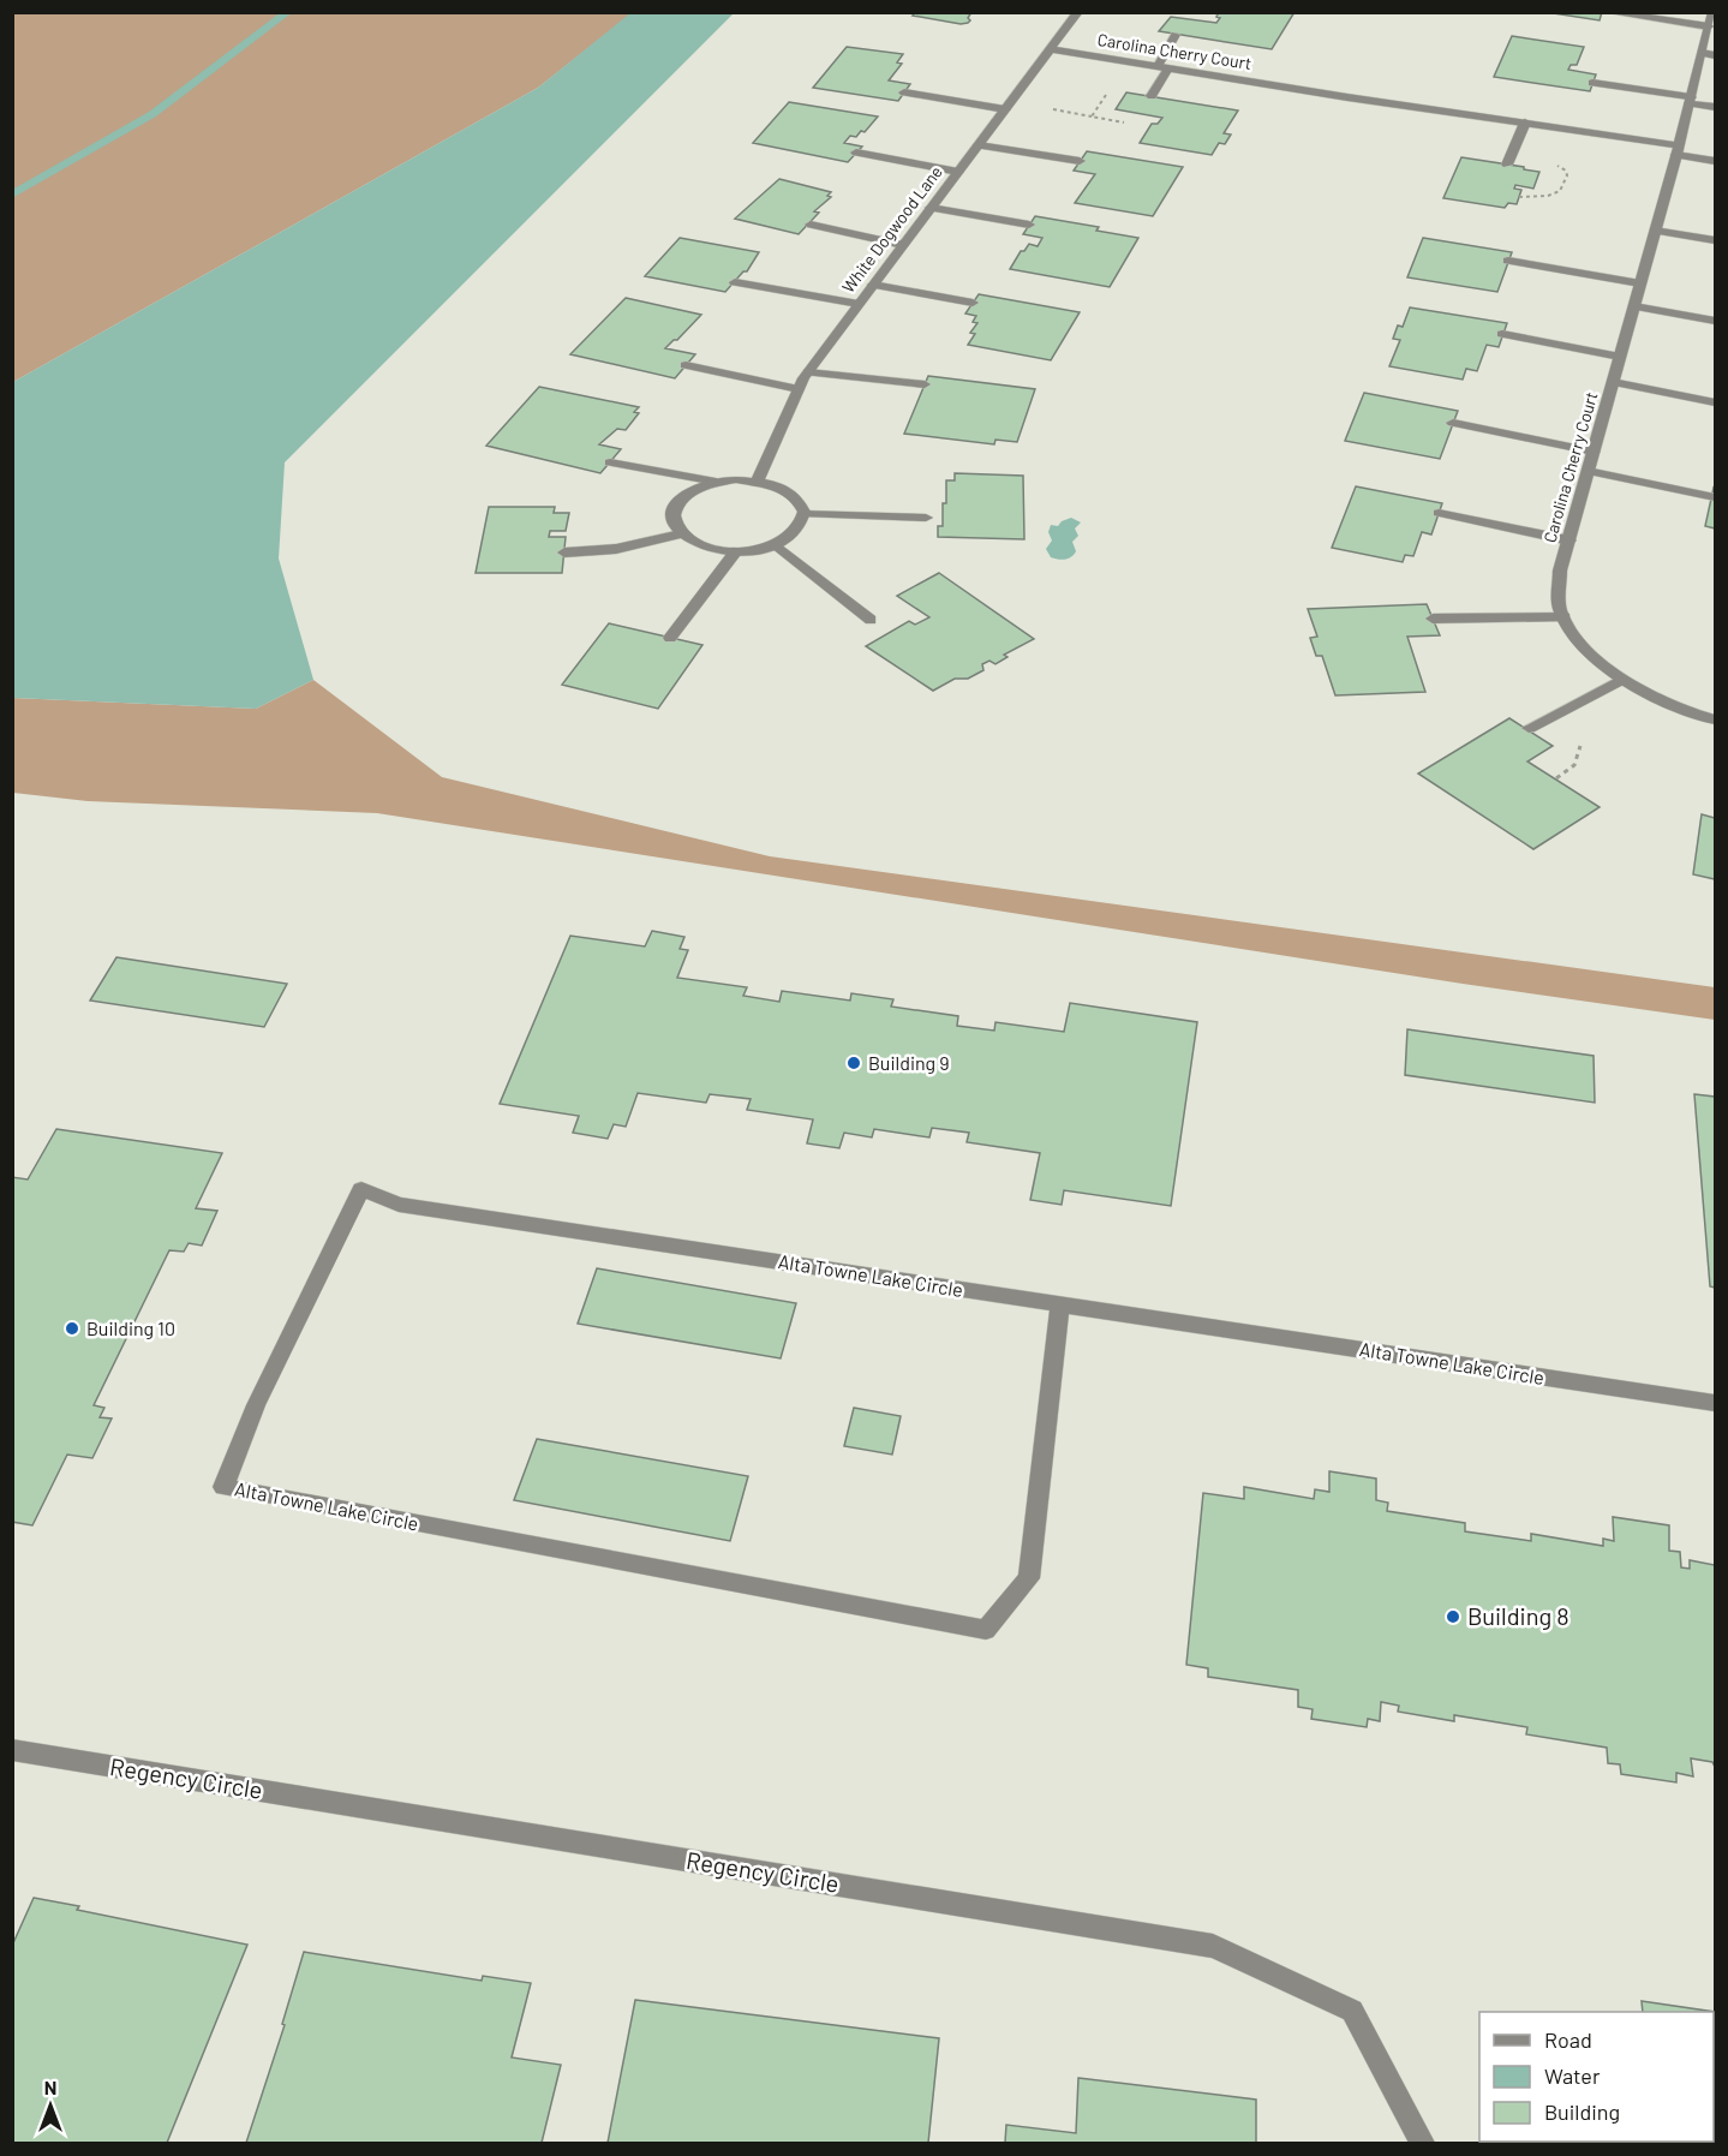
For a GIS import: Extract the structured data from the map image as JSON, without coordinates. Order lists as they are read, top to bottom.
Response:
{
  "streets": {
    "street": [
      "Carolina Cherry Court",
      "White Dogwood Lane",
      "Alta Towne Lake Circle",
      "Regency Circle"
    ]
  },
  "crossings": [
    ["Carolina Cherry Court", "White Dogwood Lane"]
  ],
  "places": ["Building 9", "Building 10", "Building 8"],
  "legend": ["Road", "Water", "Building"],
  "north": "top"
}
